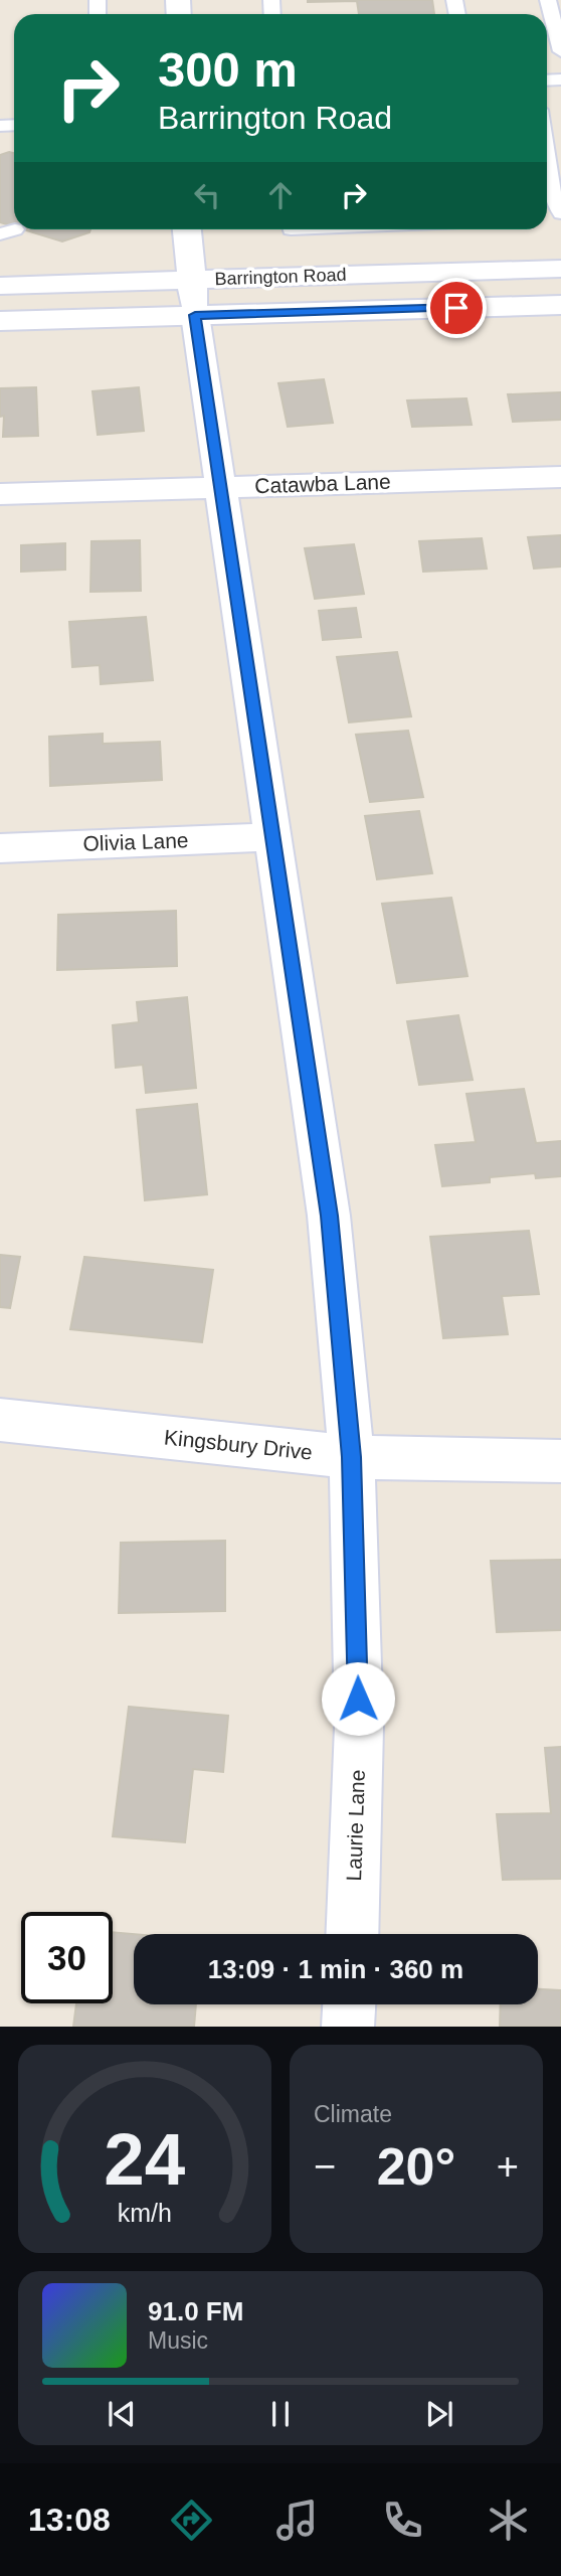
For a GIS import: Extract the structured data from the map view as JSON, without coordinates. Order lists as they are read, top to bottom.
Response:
{
  "streets": {
    "street": [
      "Barrington Road",
      "Catawba Lane",
      "Olivia Lane",
      "Kingsbury Drive",
      "Laurie Lane"
    ]
  },
  "crossings": [
    ["Barrington Road", "Laurie Lane"],
    ["Catawba Lane", "Laurie Lane"],
    ["Olivia Lane", "Laurie Lane"],
    ["Kingsbury Drive", "Laurie Lane"]
  ],
  "page": {
    "turn": ["300 m", "Barrington Road"],
    "limit": "30",
    "trip": "13:09 · 1 min · 360 m",
    "tile": "Climate",
    "heat": ["−", "20°", "+"],
    "song": ["91.0 FM", "Music"],
    "tabs": "13:08",
    "gauge": ["24", "km/h"]
  }
}
